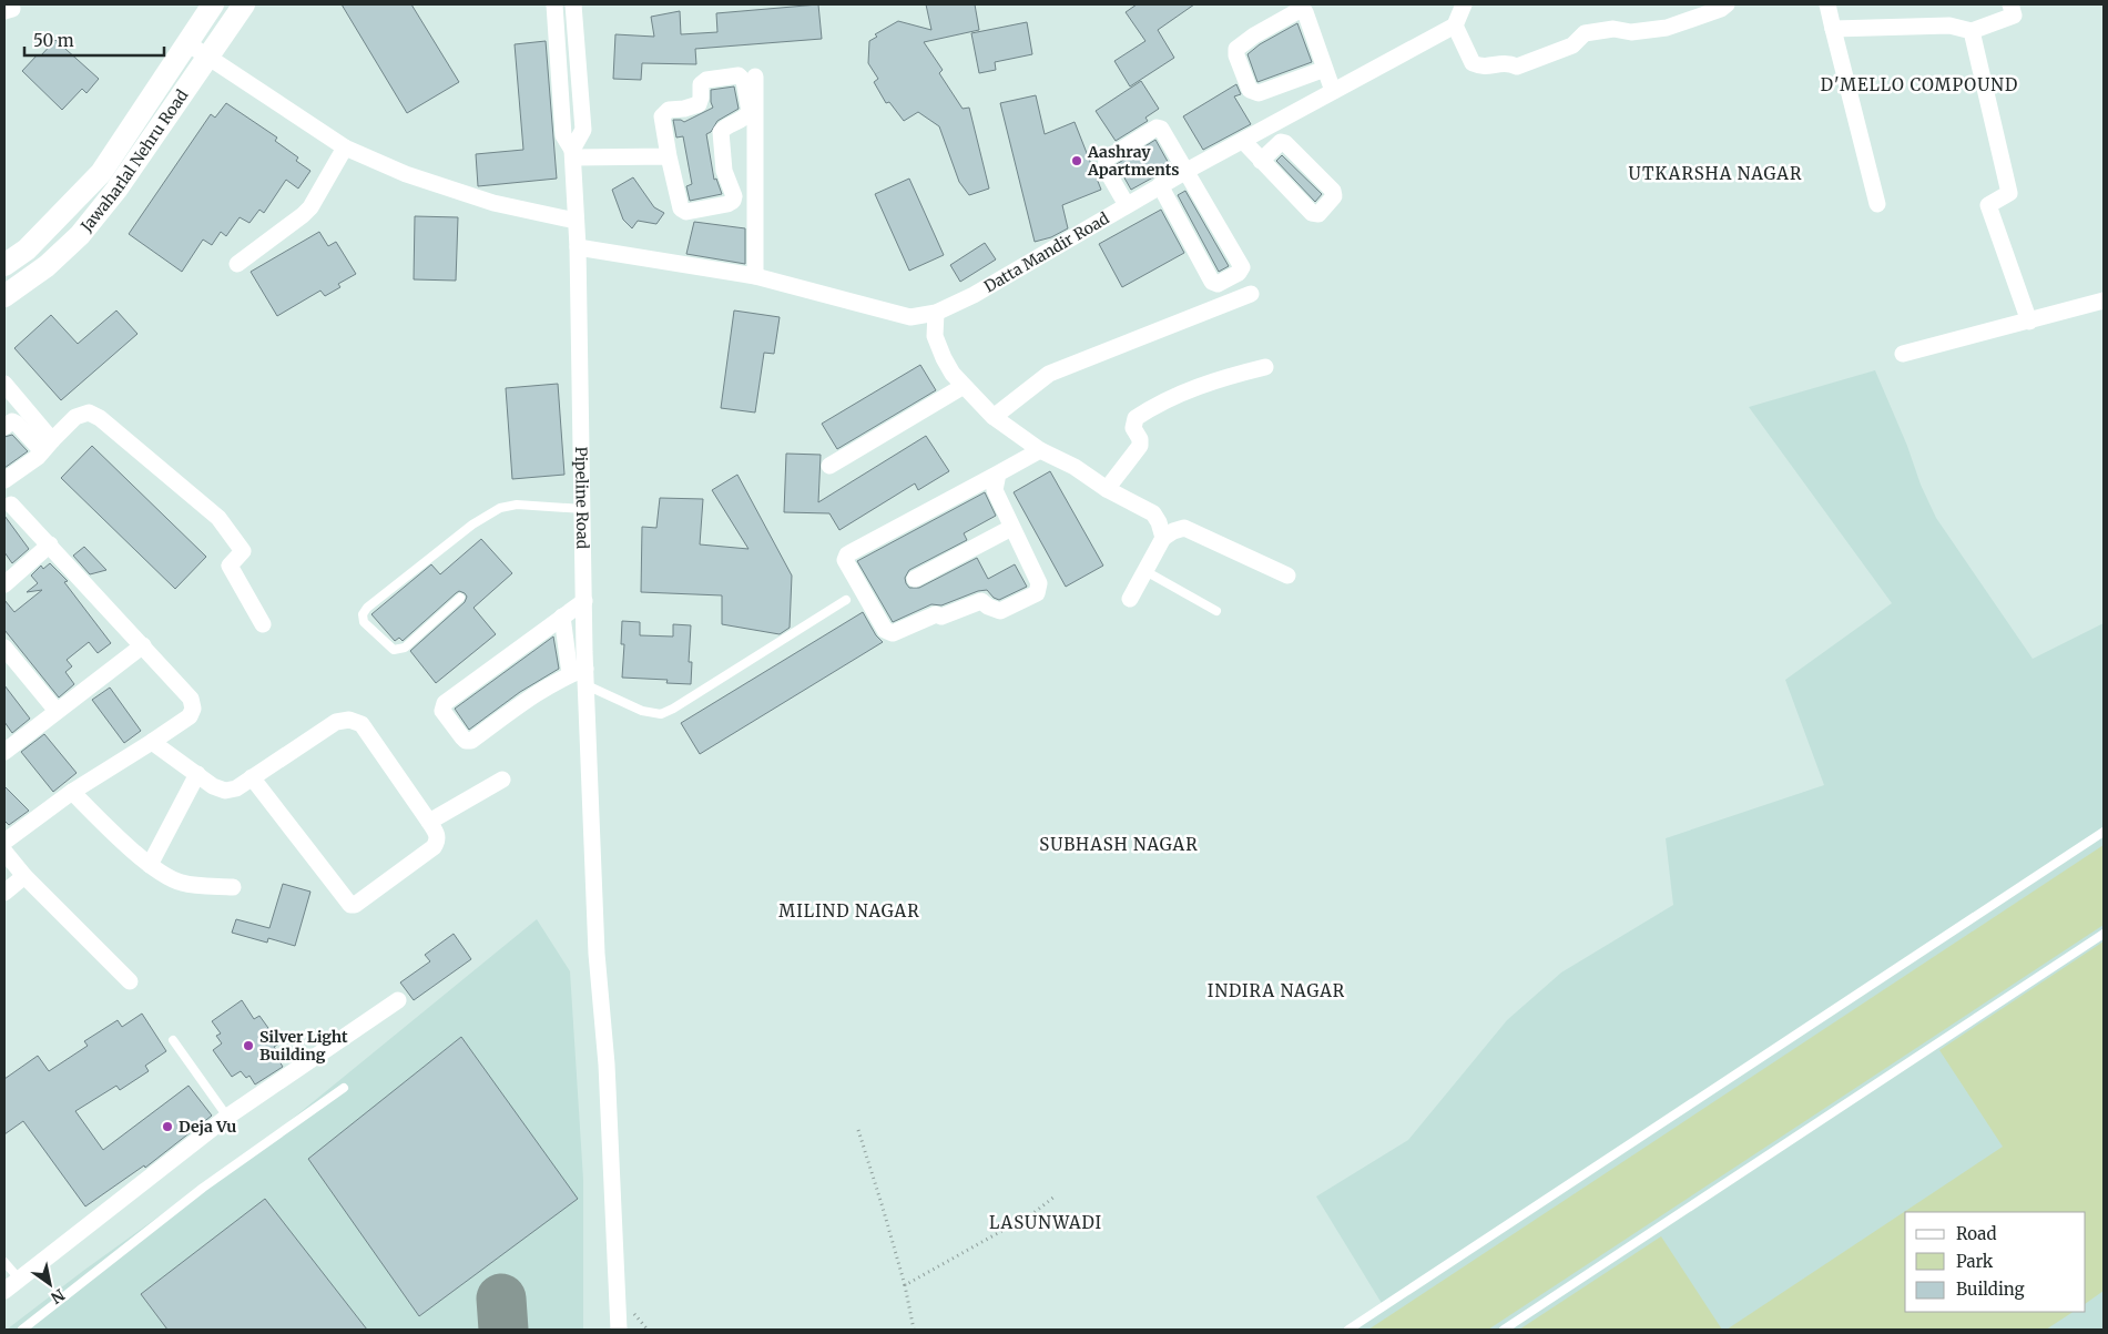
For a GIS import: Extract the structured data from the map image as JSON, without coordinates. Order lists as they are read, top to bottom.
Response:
{
  "streets": {
    "main road": ["Jawaharlal Nehru Road"],
    "street": ["Datta Mandir Road", "Pipeline Road"]
  },
  "crossings": [
    ["Datta Mandir Road", "Pipeline Road"]
  ],
  "districts": [
    "D'MELLO COMPOUND",
    "UTKARSHA NAGAR",
    "SUBHASH NAGAR",
    "MILIND NAGAR",
    "INDIRA NAGAR",
    "LASUNWADI"
  ],
  "places": ["Aashray Apartments", "Silver Light Building", "Deja Vu"],
  "legend": ["Road", "Park", "Building"],
  "scale_bar": "50 m",
  "north": "bottom right"
}
